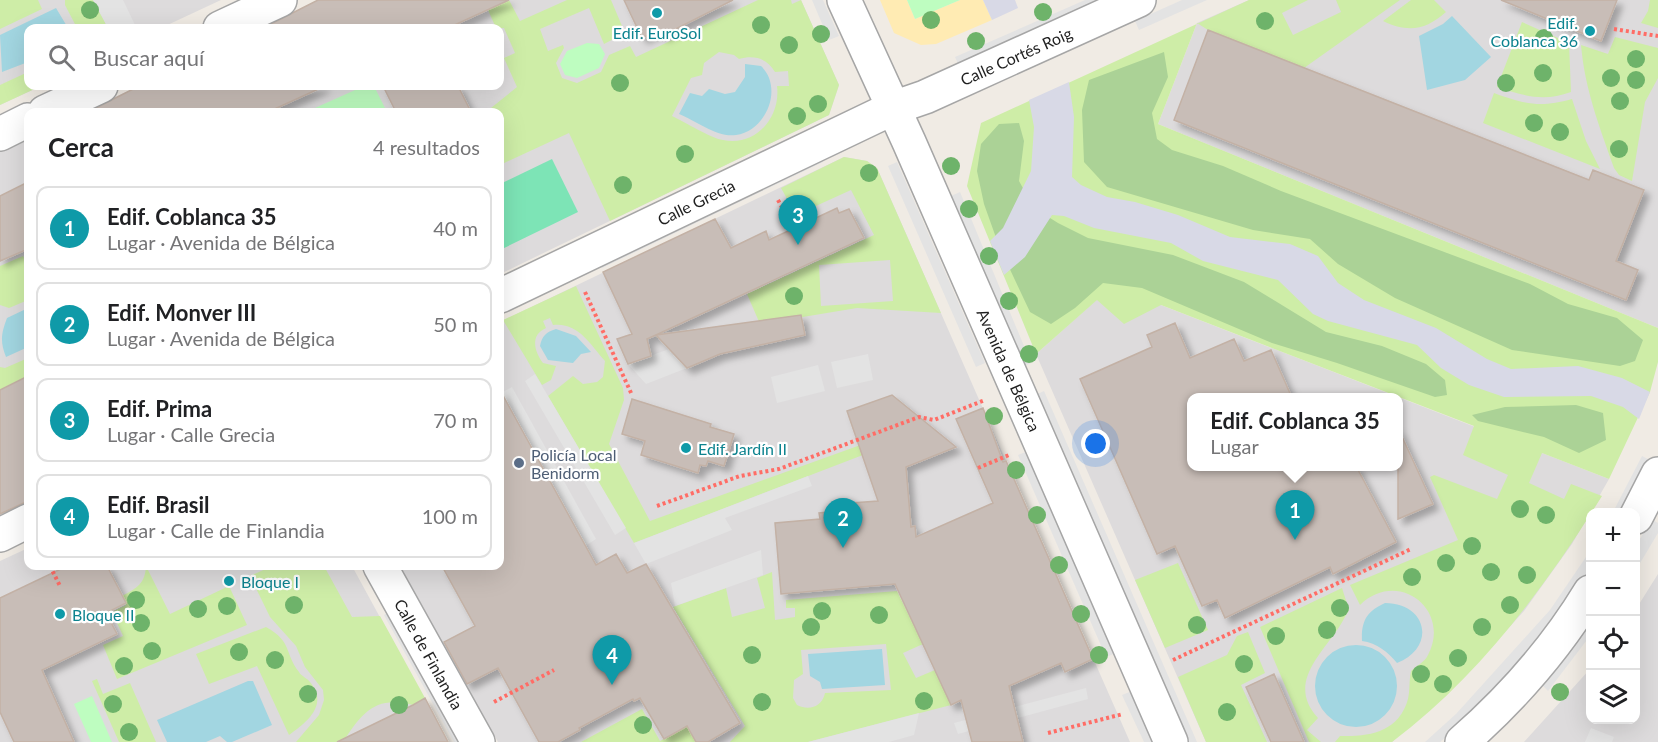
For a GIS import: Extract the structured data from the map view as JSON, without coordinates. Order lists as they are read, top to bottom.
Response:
{
  "streets": {
    "street": [
      "Calle Cortés Roig",
      "Calle Grecia",
      "Avenida de Bélgica",
      "Calle de Finlandia"
    ]
  },
  "crossings": [
    ["Calle Cortés Roig", "Calle Grecia"],
    ["Calle Cortés Roig", "Avenida de Bélgica"],
    ["Calle Grecia", "Avenida de Bélgica"]
  ],
  "places": [
    "Edif. EuroSol",
    "Edif. Coblanca 36",
    "Edif. Jardín II",
    "Policía Local Benidorm",
    "Bloque I",
    "Bloque II"
  ],
  "page": {
    "search": "Buscar aquí",
    "heading": ["Cerca", "4 resultados"],
    "list": [
      {
        "mark": "1",
        "name": "Edif. Coblanca 35",
        "note": "Lugar · Avenida de Bélgica",
        "value": "40 m"
      },
      {
        "mark": "2",
        "name": "Edif. Monver III",
        "note": "Lugar · Avenida de Bélgica",
        "value": "50 m"
      },
      {
        "mark": "3",
        "name": "Edif. Prima",
        "note": "Lugar · Calle Grecia",
        "value": "70 m"
      },
      {
        "mark": "4",
        "name": "Edif. Brasil",
        "note": "Lugar · Calle de Finlandia",
        "value": "100 m"
      }
    ],
    "pins": [
      "3",
      "1",
      "2",
      "4"
    ],
    "popup": ["Edif. Coblanca 35", "Lugar"],
    "map_buttons": ["+", "−"]
  }
}
